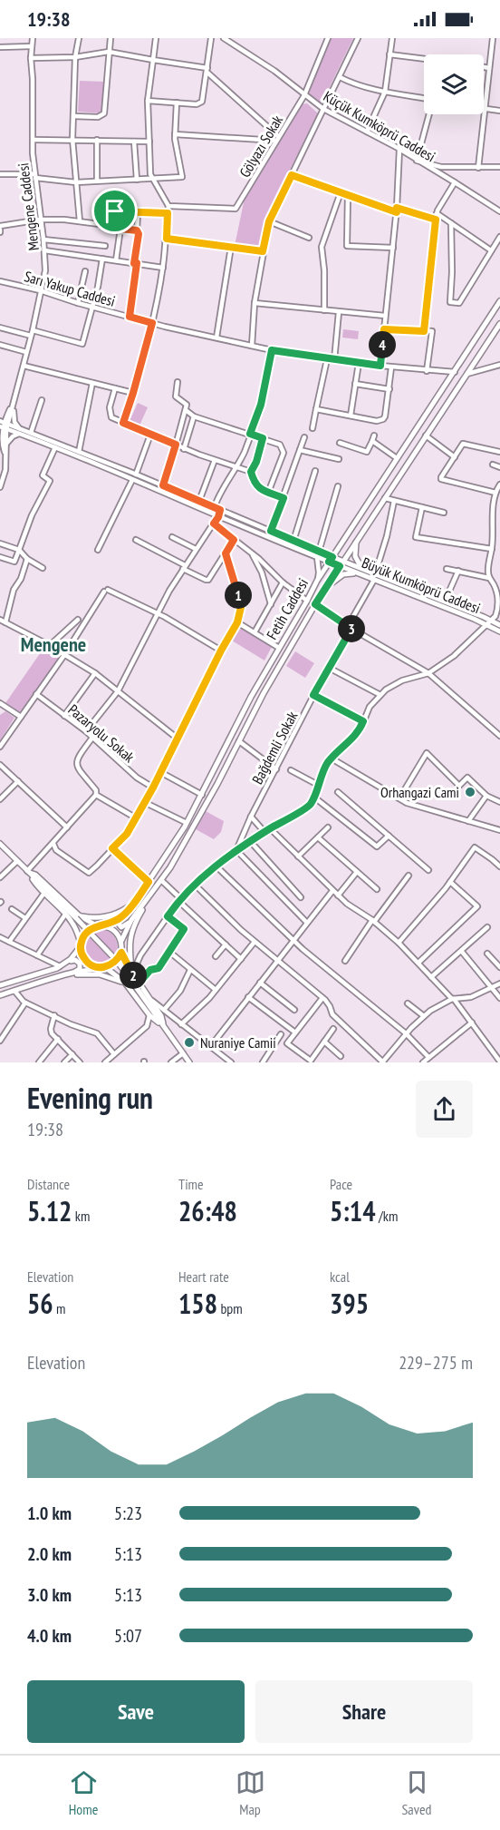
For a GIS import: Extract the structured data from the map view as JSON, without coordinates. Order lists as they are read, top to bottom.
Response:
{
  "streets": {
    "main road": ["Büyük Kumköprü Caddesi", "Fetih Caddesi"],
    "street": [
      "Küçük Kumköprü Caddesi",
      "Gölyazı Sokak",
      "Mengene Caddesi",
      "Sarı Yakup Caddesi",
      "Pazaryolu Sokak",
      "Bağdemli Sokak"
    ]
  },
  "crossings": [
    ["Küçük Kumköprü Caddesi", "Gölyazı Sokak"],
    ["Mengene Caddesi", "Sarı Yakup Caddesi"],
    ["Sarı Yakup Caddesi", "Fetih Caddesi"],
    ["Büyük Kumköprü Caddesi", "Fetih Caddesi"],
    ["Büyük Kumköprü Caddesi", "Bağdemli Sokak"]
  ],
  "districts": ["Mengene"],
  "places": ["Orhangazi Cami", "Nuraniye Camii"],
  "page": {
    "status": "19:38",
    "pins": [
      "4",
      "1",
      "3",
      "2"
    ],
    "heading": ["Evening run", "19:38"],
    "stats": [
      ["Distance", "5.12 km"],
      ["Time", "26:48"],
      ["Pace", "5:14 /km"],
      ["Elevation", "56 m"],
      ["Heart rate", "158 bpm"],
      ["kcal", "395"]
    ],
    "chart": ["Elevation", "229–275 m"],
    "list": [
      {
        "name": "1.0 km",
        "note": "5:23"
      },
      {
        "name": "2.0 km",
        "note": "5:13"
      },
      {
        "name": "3.0 km",
        "note": "5:13"
      },
      {
        "name": "4.0 km",
        "note": "5:07"
      }
    ],
    "buttons": ["Save", "Share"],
    "tabs": ["Home", "Map", "Saved"]
  }
}
